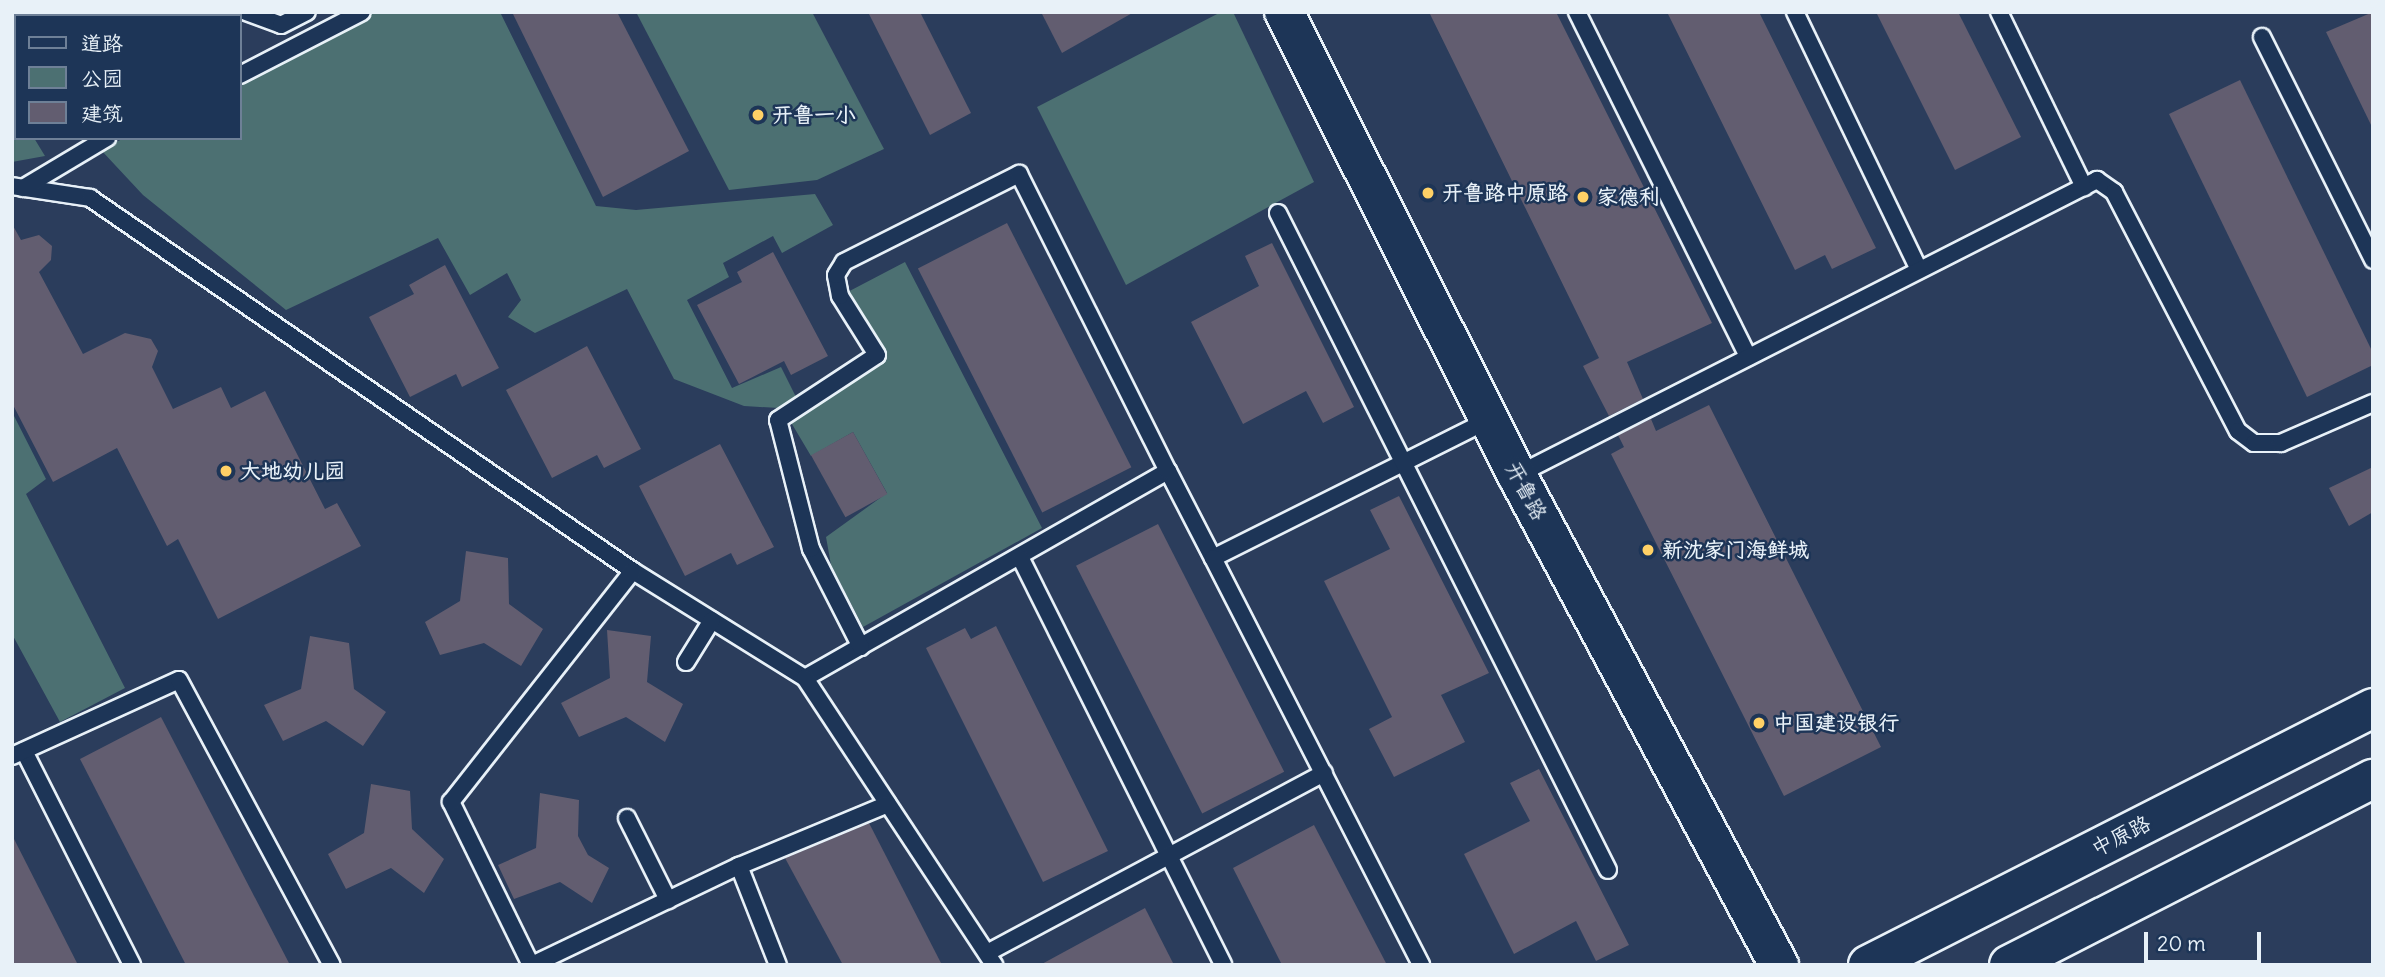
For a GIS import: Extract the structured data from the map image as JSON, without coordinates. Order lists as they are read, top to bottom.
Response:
{
  "streets": {
    "street": ["开鲁路", "中原路"]
  },
  "places": [
    "开鲁一小",
    "开鲁路中原路",
    "家德利",
    "大地幼儿园",
    "新沈家门海鲜城",
    "中国建设银行"
  ],
  "legend": ["道路", "公园", "建筑"],
  "scale_bar": "20 m"
}
